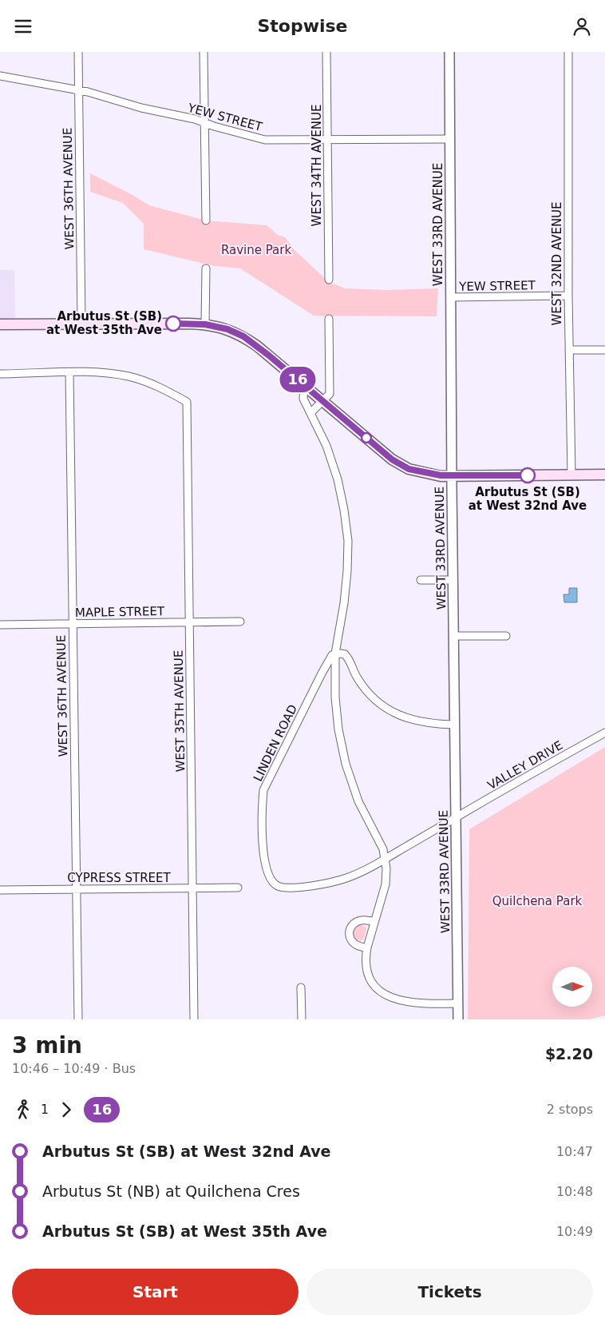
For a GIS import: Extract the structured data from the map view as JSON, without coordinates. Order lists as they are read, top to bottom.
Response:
{
  "streets": {
    "street": [
      "YEW STREET",
      "WEST 34TH AVENUE",
      "WEST 36TH AVENUE",
      "WEST 33RD AVENUE",
      "WEST 32ND AVENUE",
      "MAPLE STREET",
      "WEST 35TH AVENUE",
      "LINDEN ROAD",
      "VALLEY DRIVE",
      "CYPRESS STREET"
    ]
  },
  "crossings": [
    ["YEW STREET", "WEST 34TH AVENUE"],
    ["YEW STREET", "WEST 36TH AVENUE"],
    ["YEW STREET", "WEST 33RD AVENUE"],
    ["YEW STREET", "WEST 32ND AVENUE"],
    ["WEST 36TH AVENUE", "MAPLE STREET"],
    ["WEST 36TH AVENUE", "WEST 35TH AVENUE"],
    ["WEST 36TH AVENUE", "CYPRESS STREET"],
    ["WEST 33RD AVENUE", "VALLEY DRIVE"],
    ["MAPLE STREET", "WEST 35TH AVENUE"],
    ["WEST 35TH AVENUE", "CYPRESS STREET"]
  ],
  "parks": ["Ravine Park", "Quilchena Park"],
  "places": ["Arbutus St (SB) at West 35th Ave", "Arbutus St (SB) at West 32nd Ave"],
  "lines": ["bus line 16"],
  "north": "right",
  "page": {
    "header": "Stopwise",
    "on_map": "16",
    "heading": ["3 min", "10:46 – 10:49 · Bus", "$2.20"],
    "legs": ["1", "16", "2 stops"],
    "list": [
      {
        "name": "Arbutus St (SB) at West 32nd Ave",
        "value": "10:47"
      },
      {
        "name": "Arbutus St (NB) at Quilchena Cres",
        "value": "10:48"
      },
      {
        "name": "Arbutus St (SB) at West 35th Ave",
        "value": "10:49"
      }
    ],
    "buttons": ["Start", "Tickets"]
  }
}
